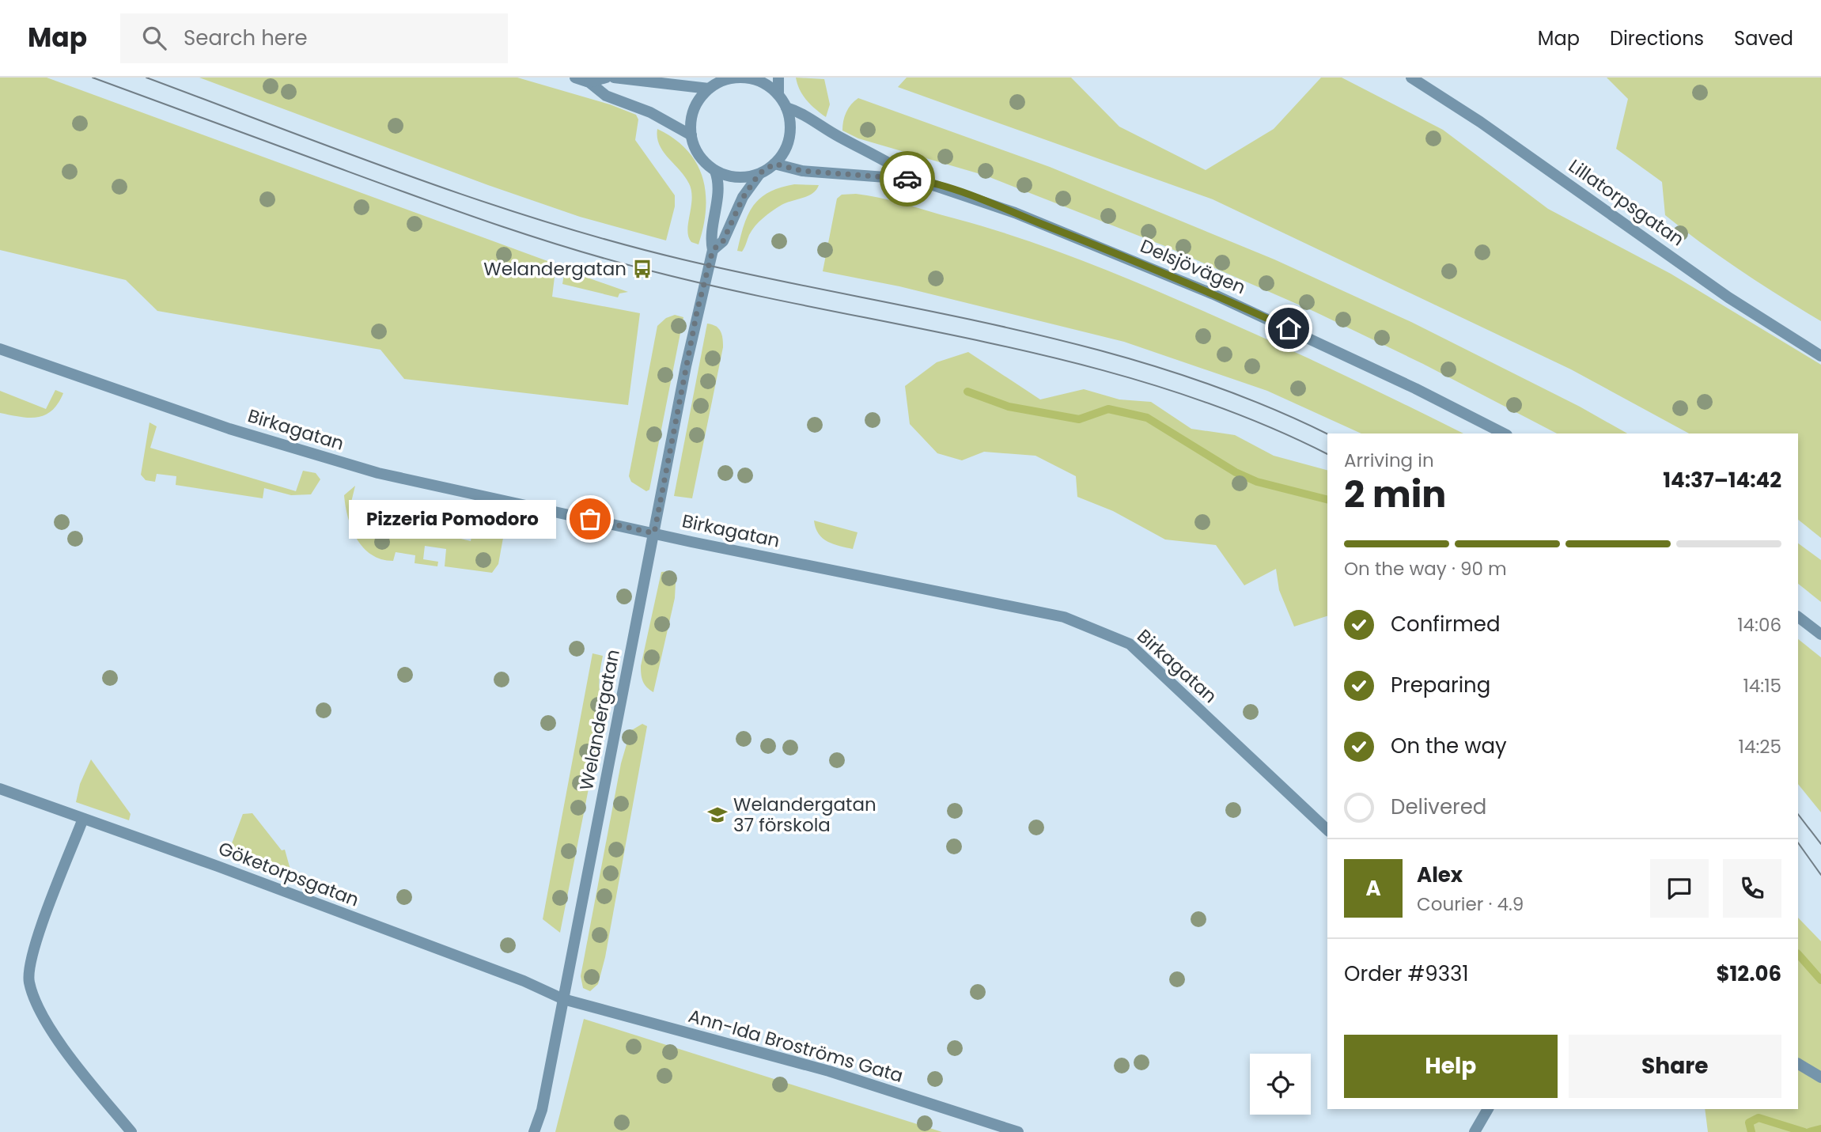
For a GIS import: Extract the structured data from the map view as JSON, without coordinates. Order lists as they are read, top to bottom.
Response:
{
  "streets": {
    "street": [
      "Lillatorpsgatan",
      "Delsjövägen",
      "Birkagatan",
      "Welandergatan",
      "Göketorpsgatan",
      "Ann-Ida Broströms Gata"
    ]
  },
  "crossings": [
    ["Delsjövägen", "Welandergatan"],
    ["Birkagatan", "Welandergatan"],
    ["Welandergatan", "Göketorpsgatan"],
    ["Welandergatan", "Ann-Ida Broströms Gata"],
    ["Göketorpsgatan", "Ann-Ida Broströms Gata"]
  ],
  "places": {
    "bus stop": ["Welandergatan"],
    "other": ["Pizzeria Pomodoro"],
    "school or university": ["Welandergatan 37 förskola"]
  },
  "page": {
    "header": "Map",
    "search": "Search here",
    "nav": ["Map", "Directions", "Saved"],
    "heading": ["2 min", "Arriving in", "14:37–14:42"],
    "panel": [
      "Alex",
      "Courier · 4.9",
      "Order #9331",
      "$12.06"
    ],
    "bubble": "Pizzeria Pomodoro",
    "bar": "On the way · 90 m",
    "list": [
      ["Confirmed", "14:06"],
      ["Preparing", "14:15"],
      ["On the way", "14:25"],
      "Delivered"
    ],
    "round": "A",
    "buttons": ["Help", "Share"]
  }
}
